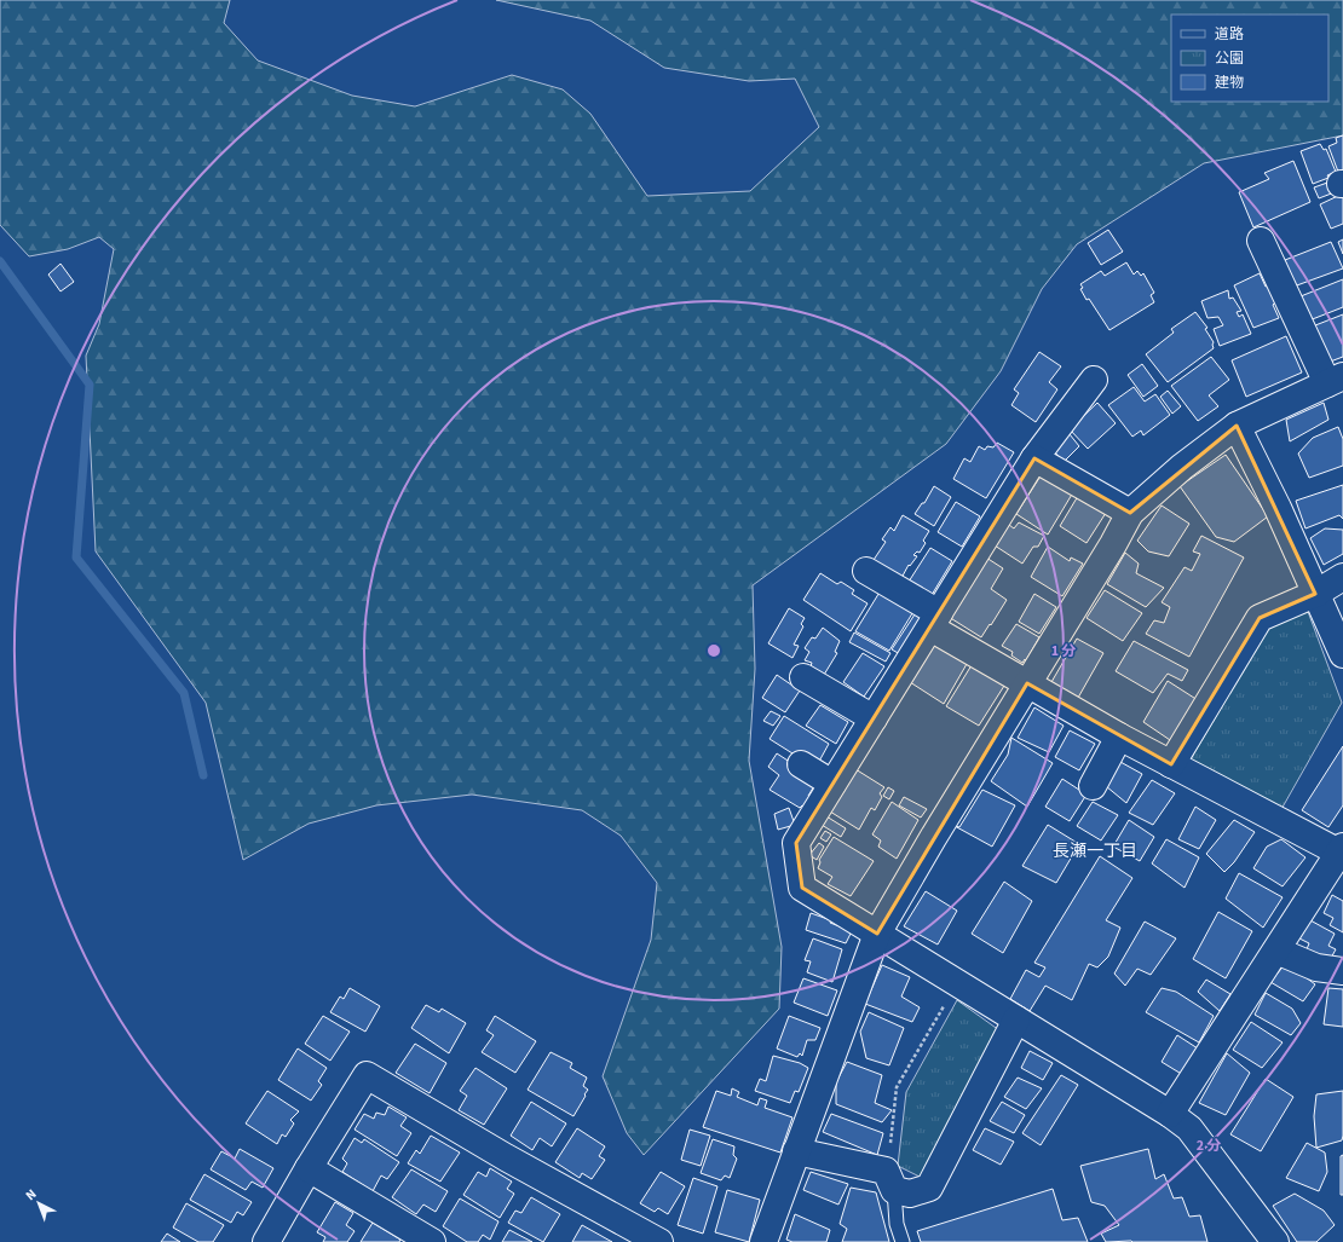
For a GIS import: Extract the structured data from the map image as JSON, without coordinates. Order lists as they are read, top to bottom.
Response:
{
  "districts": ["長瀬一丁目"],
  "legend": ["道路", "公園", "建物"],
  "north": "top left",
  "rings": ["1 分", "2 分"]
}
